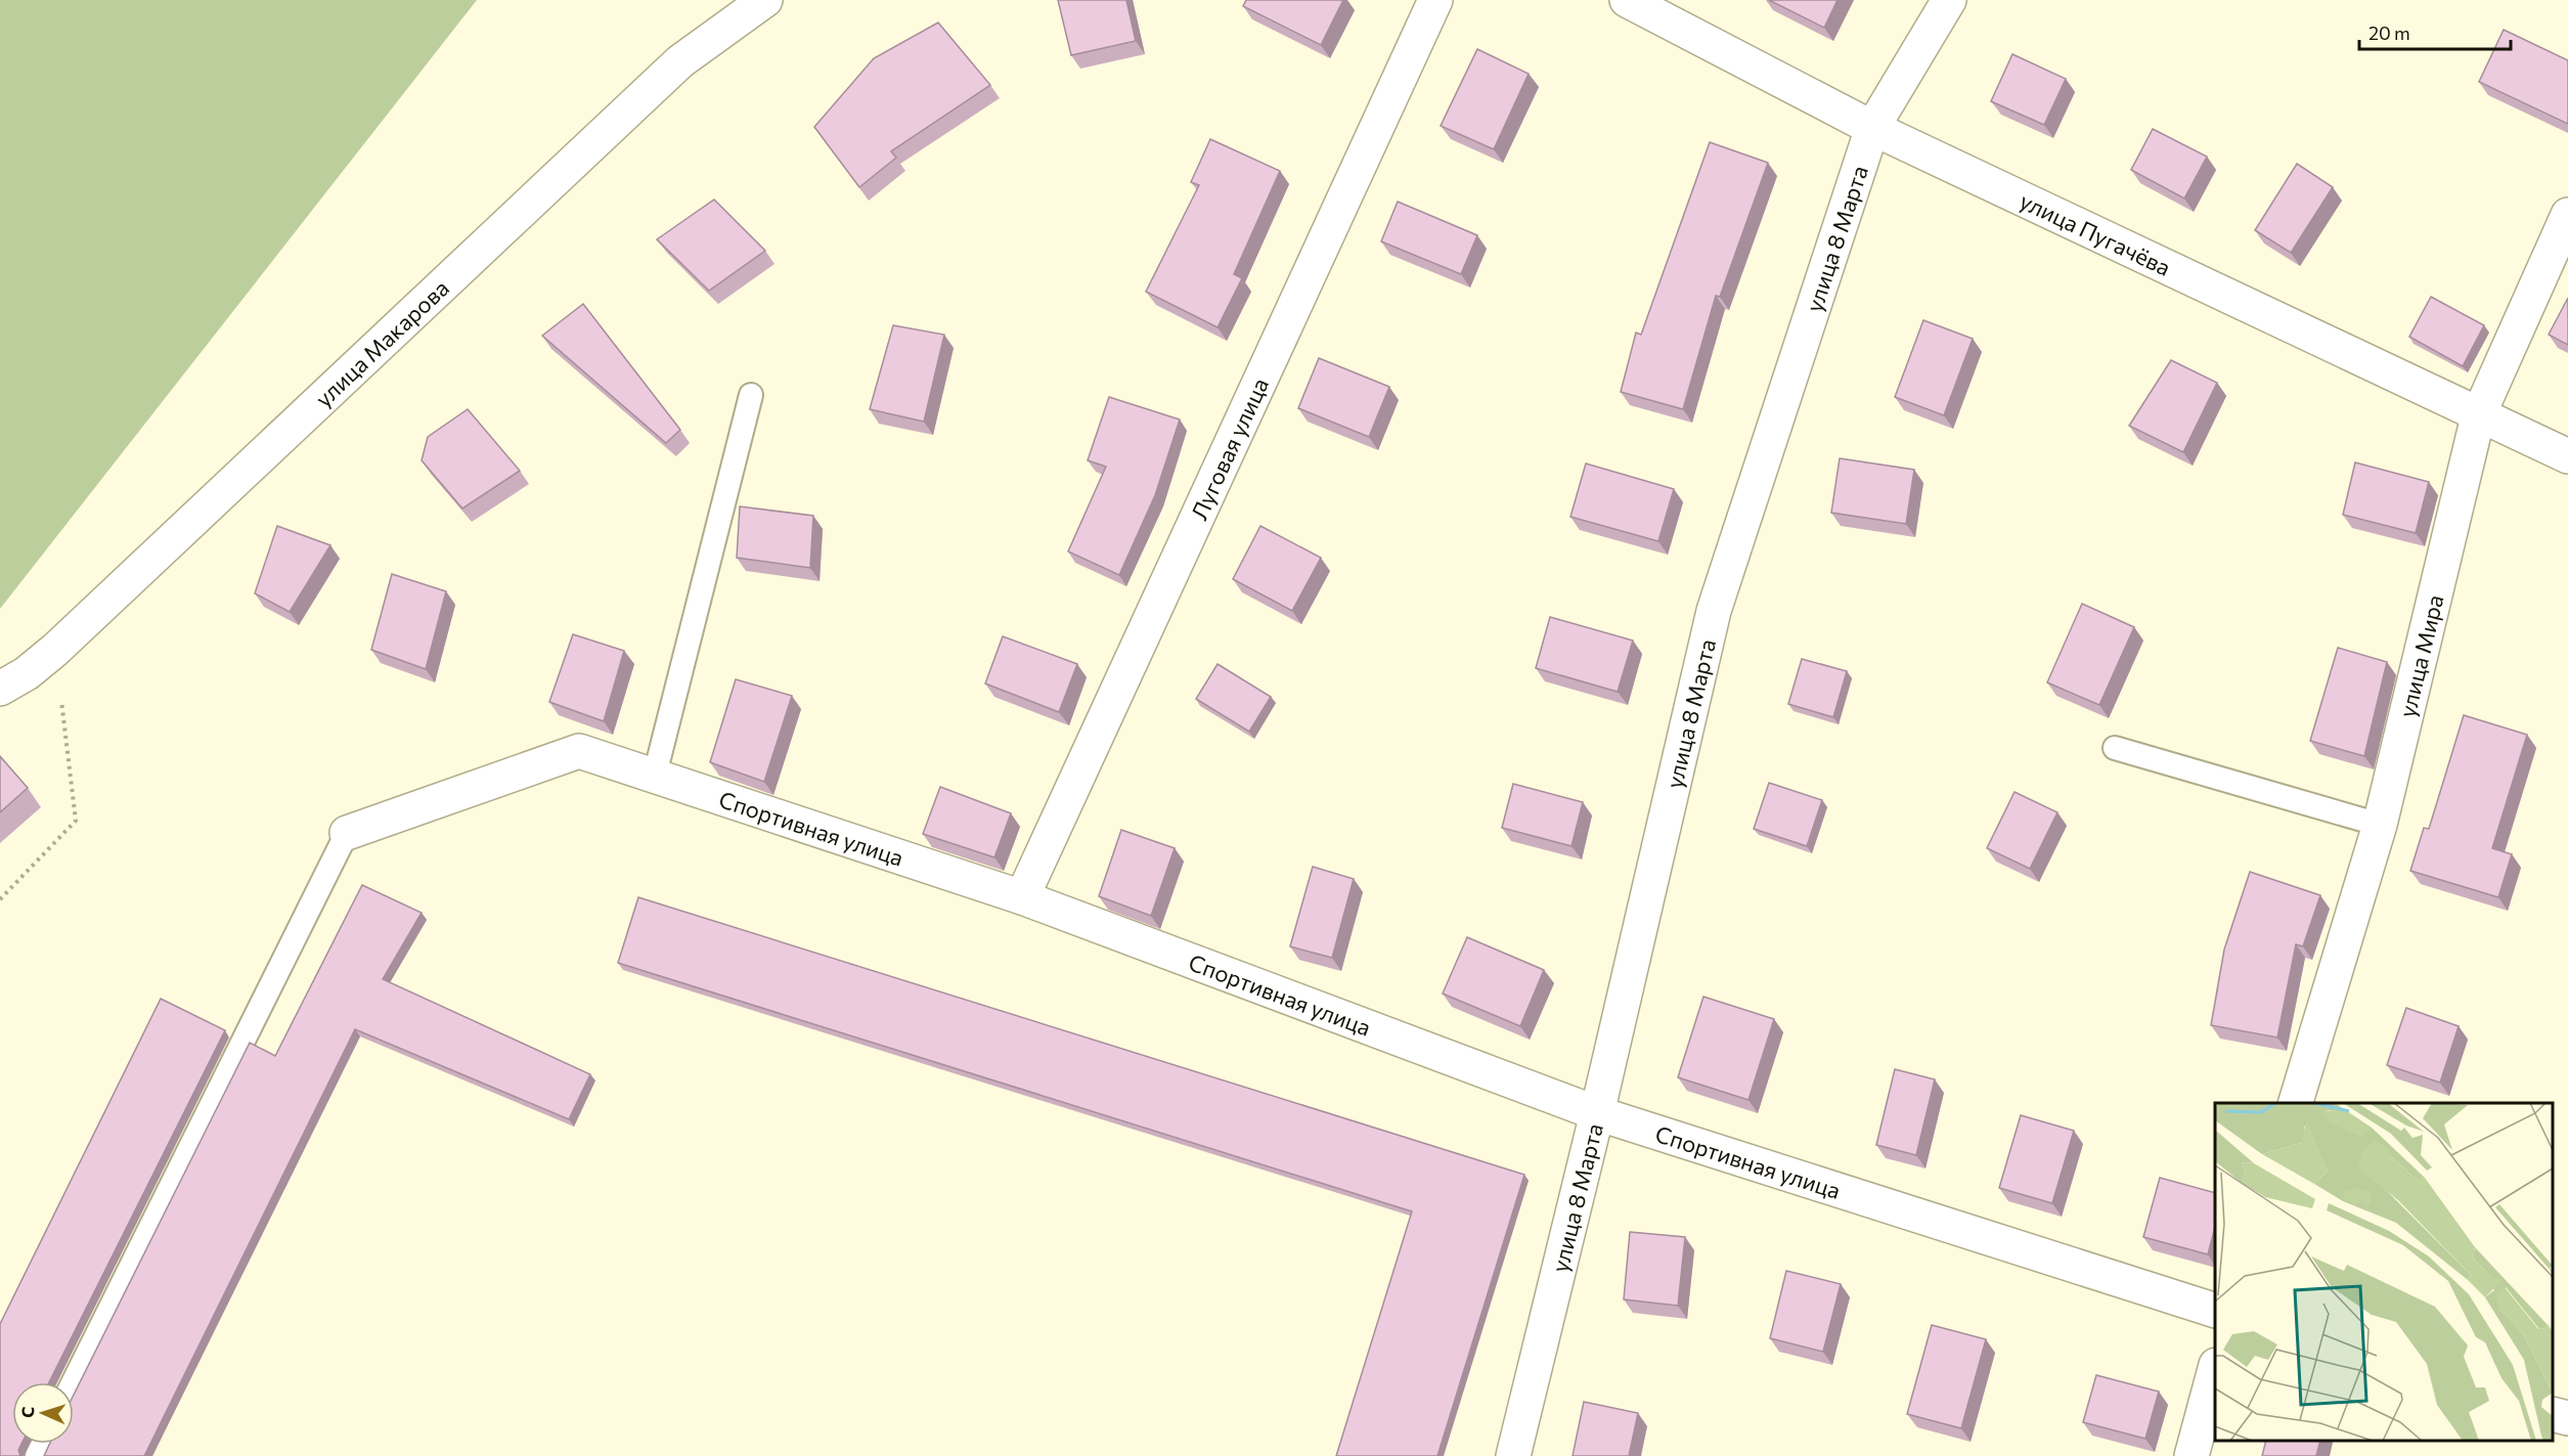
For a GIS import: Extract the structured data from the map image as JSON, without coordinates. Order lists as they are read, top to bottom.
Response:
{
  "streets": {
    "street": [
      "улица Пугачёва",
      "улица 8 Марта",
      "улица Макарова",
      "Луговая улица",
      "улица Мира",
      "Спортивная улица"
    ]
  },
  "crossings": [
    ["улица Пугачёва", "улица 8 Марта"],
    ["улица Пугачёва", "улица Мира"],
    ["улица 8 Марта", "Спортивная улица"],
    ["Луговая улица", "Спортивная улица"]
  ],
  "scale_bar": "20 m",
  "north": "left"
}
